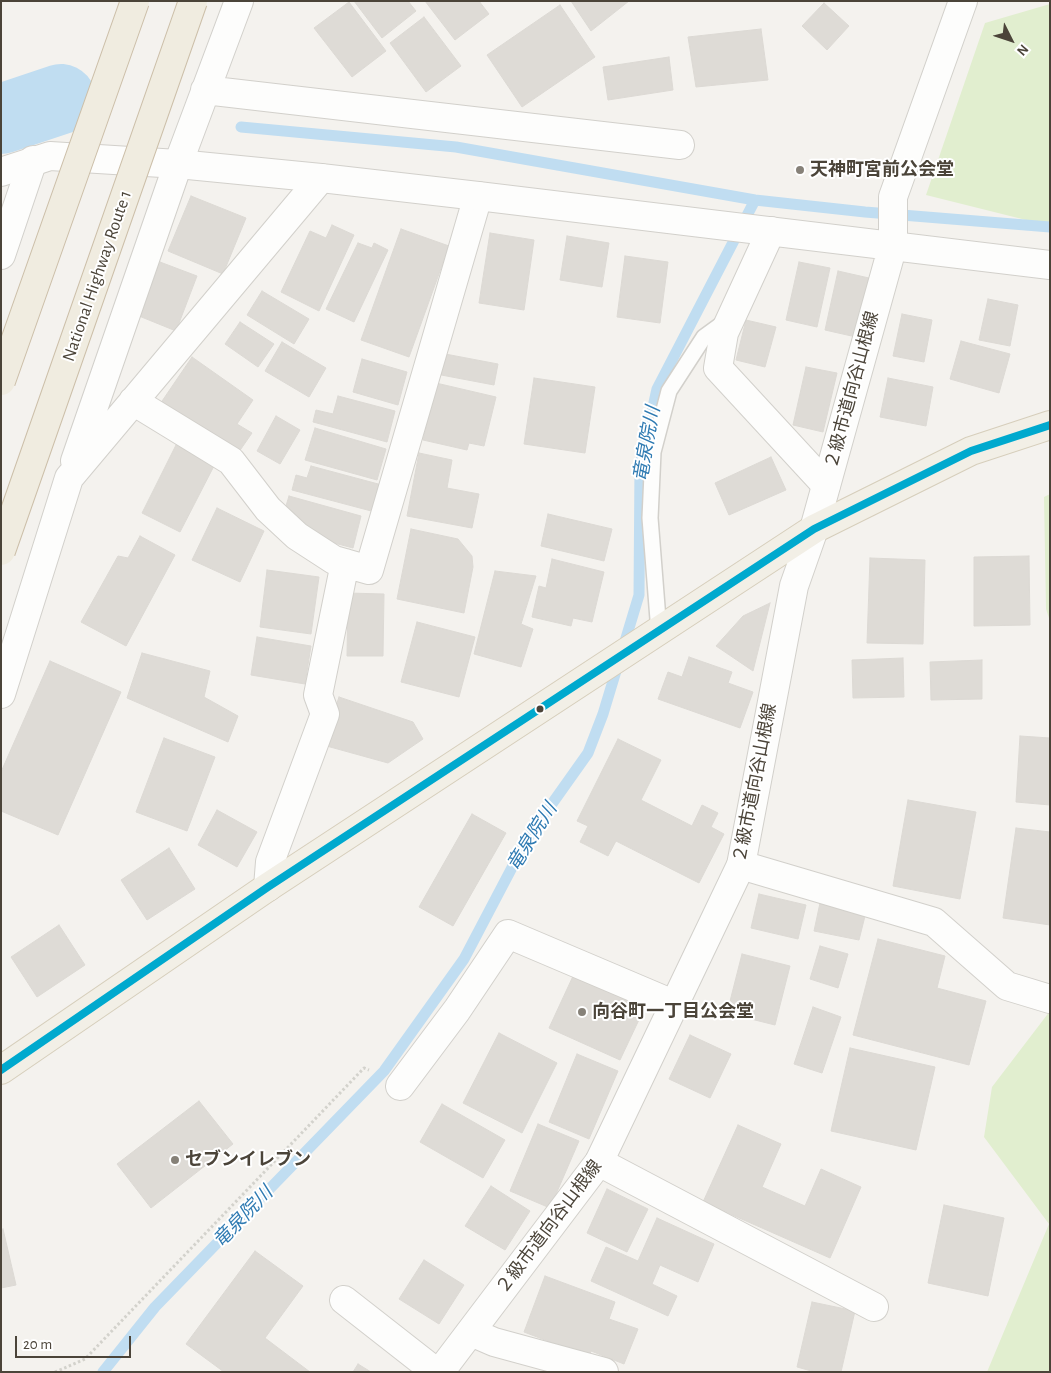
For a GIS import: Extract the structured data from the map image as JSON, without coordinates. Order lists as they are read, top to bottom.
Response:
{
  "streets": {
    "highway": ["National Highway Route 1"],
    "street": ["２級市道向谷山根線"]
  },
  "water": ["竜泉院川"],
  "places": ["天神町宮前公会堂", "向谷町一丁目公会堂", "セブンイレブン"],
  "scale_bar": "20 m",
  "north": "bottom right"
}
